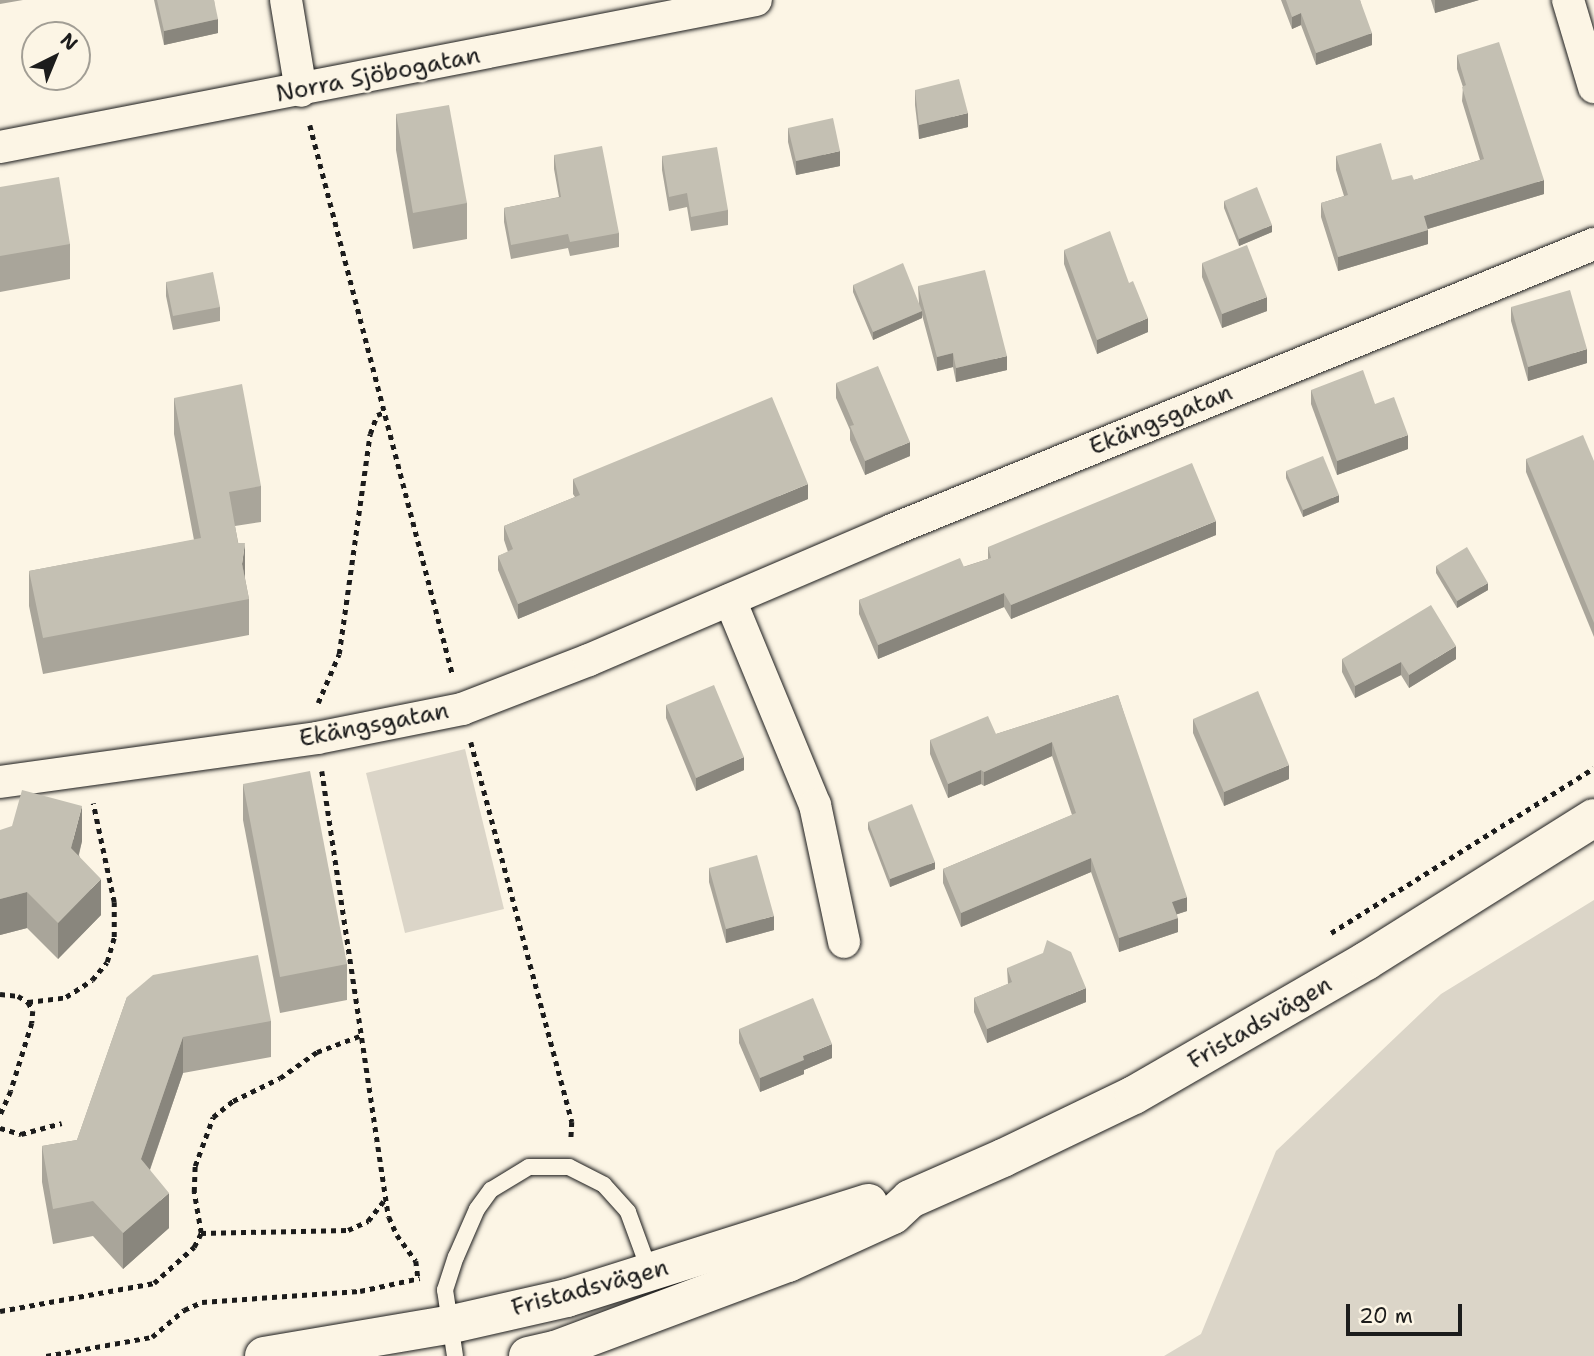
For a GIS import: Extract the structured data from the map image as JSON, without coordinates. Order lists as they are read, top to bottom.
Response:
{
  "streets": {
    "street": ["Norra Sjöbogatan", "Ekängsgatan", "Fristadsvägen"]
  },
  "scale_bar": "20 m",
  "north": "top right"
}
